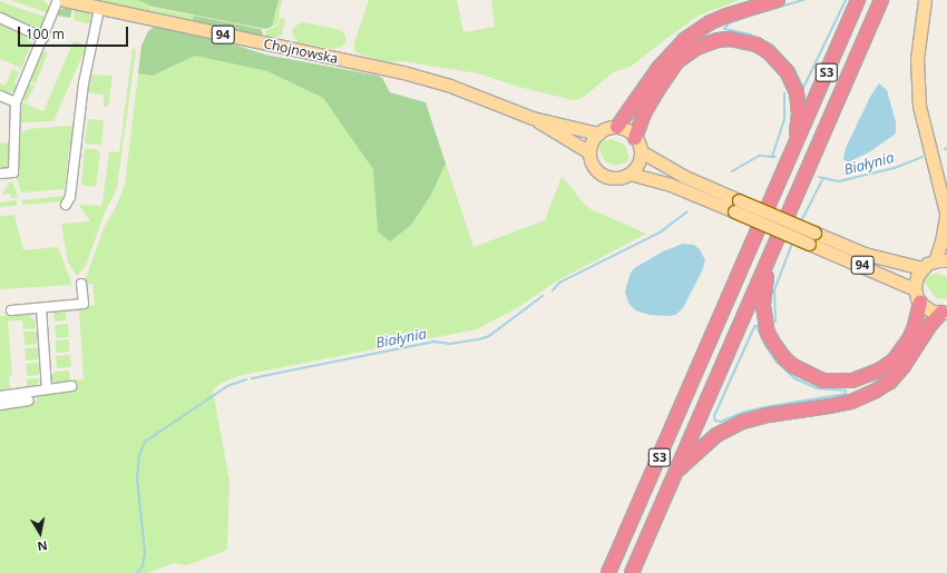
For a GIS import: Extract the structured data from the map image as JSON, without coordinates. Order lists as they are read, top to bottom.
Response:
{
  "streets": {
    "highway": ["S3"],
    "main road": ["94", "Chojnowska"]
  },
  "crossings": [
    ["94", "Chojnowska"]
  ],
  "water": ["Białynia"],
  "scale_bar": "100 m",
  "north": "bottom"
}
